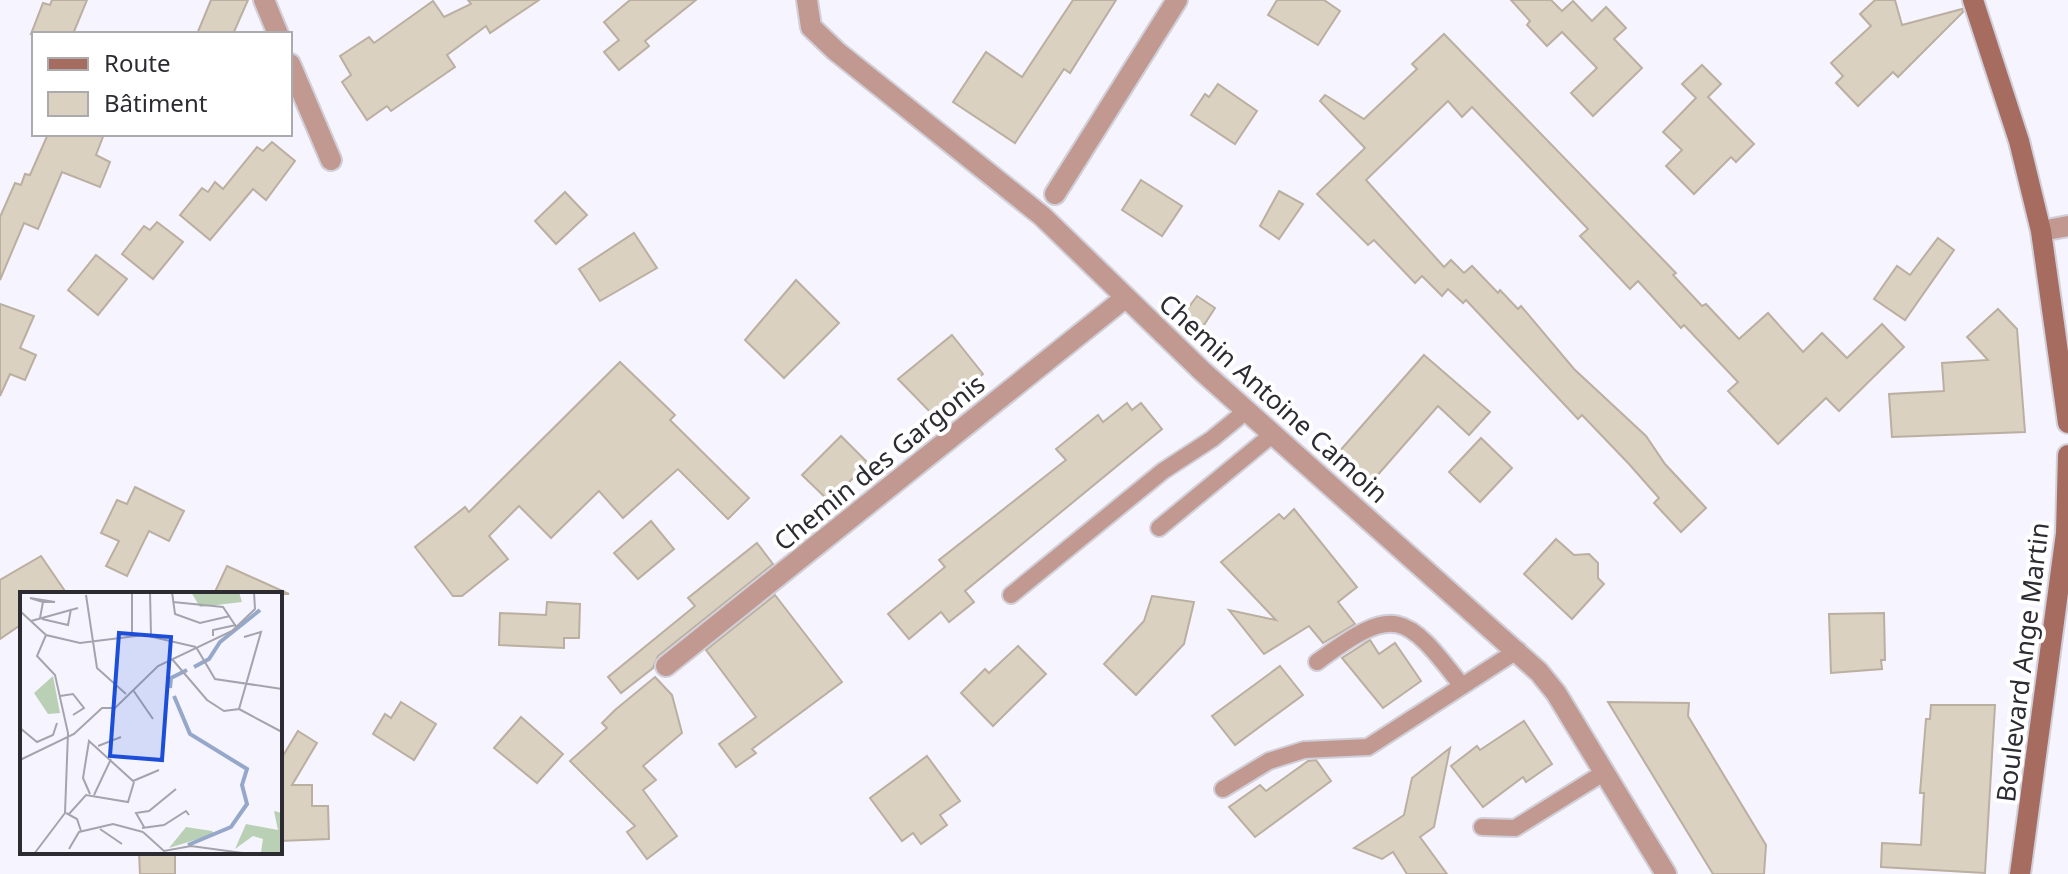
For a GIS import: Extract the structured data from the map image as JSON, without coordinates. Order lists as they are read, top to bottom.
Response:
{
  "streets": {
    "street": ["Chemin Antoine Camoin", "Chemin des Gargonis", "Boulevard Ange Martin"]
  },
  "crossings": [
    ["Chemin Antoine Camoin", "Chemin des Gargonis"]
  ],
  "legend": ["Route", "Bâtiment"]
}
